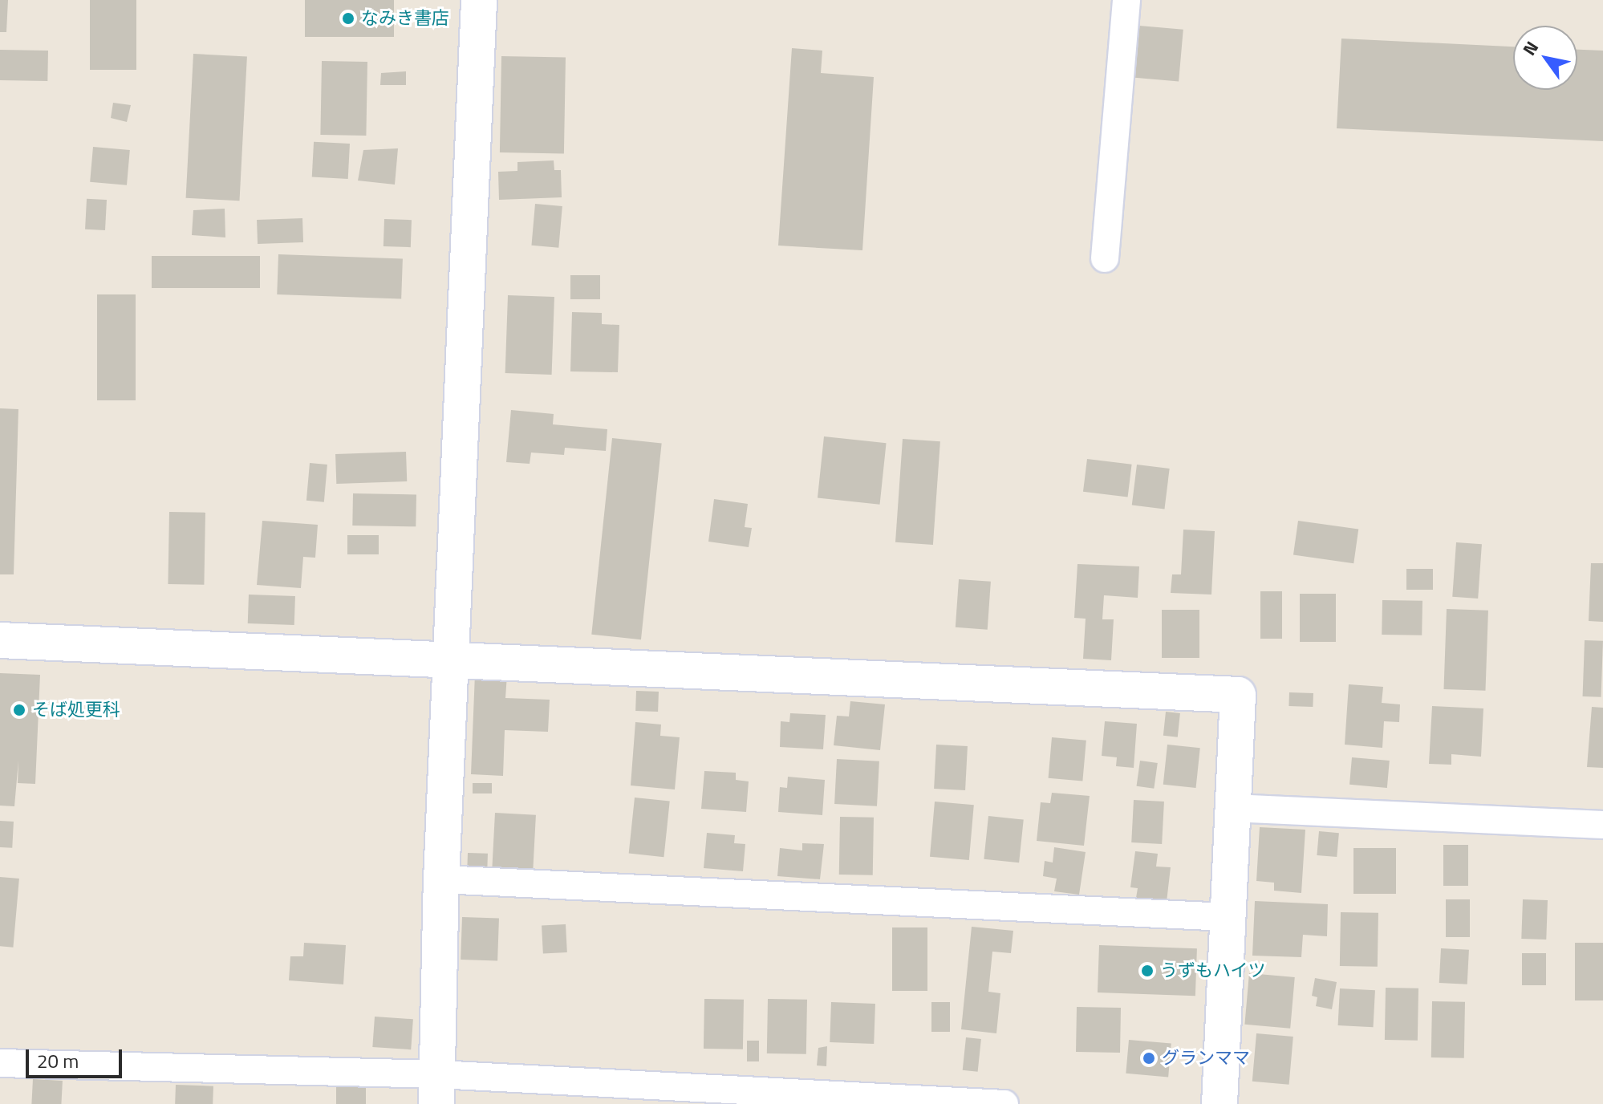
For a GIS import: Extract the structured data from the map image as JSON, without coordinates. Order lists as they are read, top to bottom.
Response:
{
  "places": [
    "なみき書店",
    "そば処更科",
    "うずもハイツ",
    "グランママ"
  ],
  "scale_bar": "20 m",
  "north": "top left"
}
